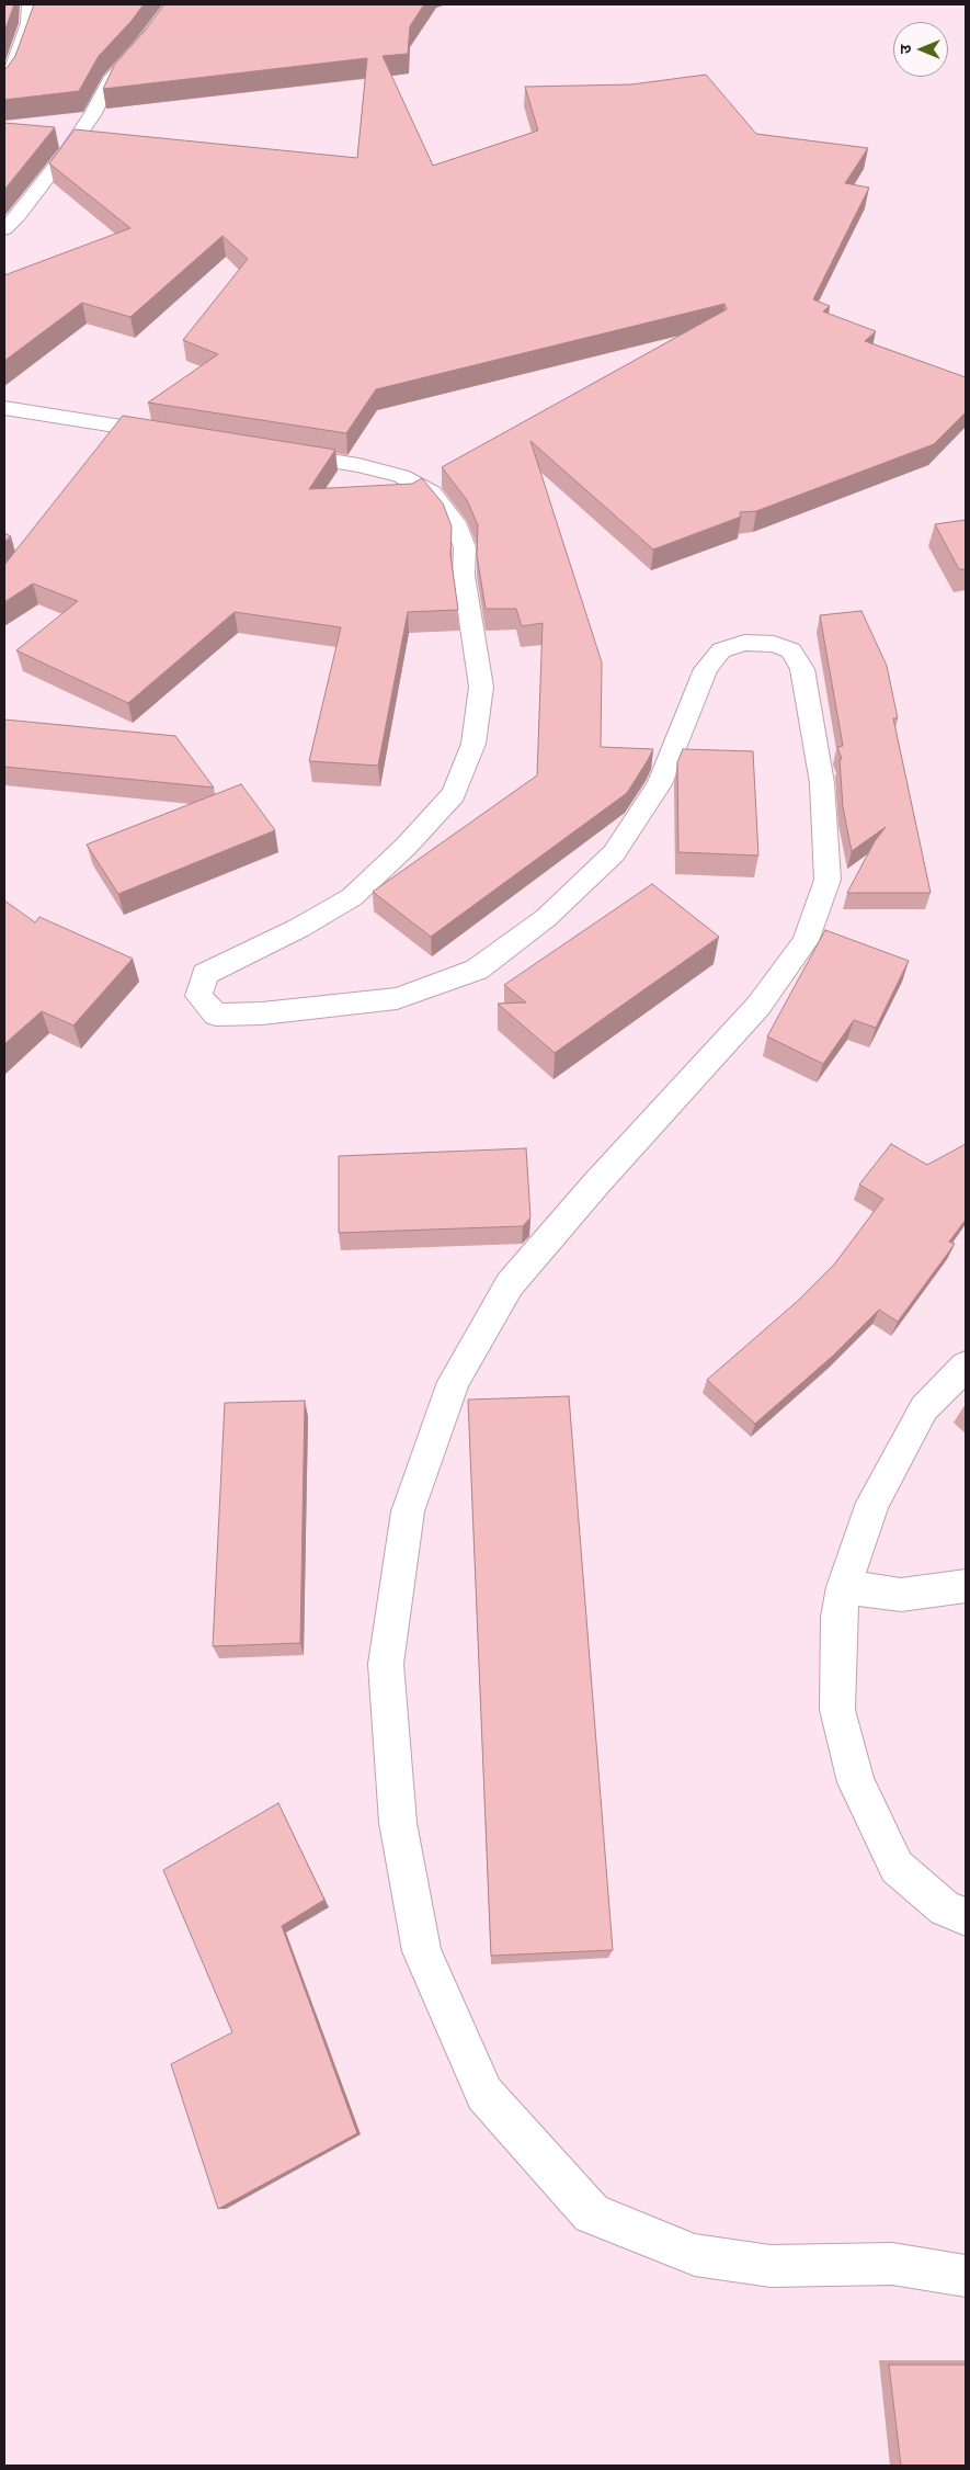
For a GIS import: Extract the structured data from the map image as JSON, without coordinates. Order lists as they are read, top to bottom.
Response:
{
  "north": "left"
}
